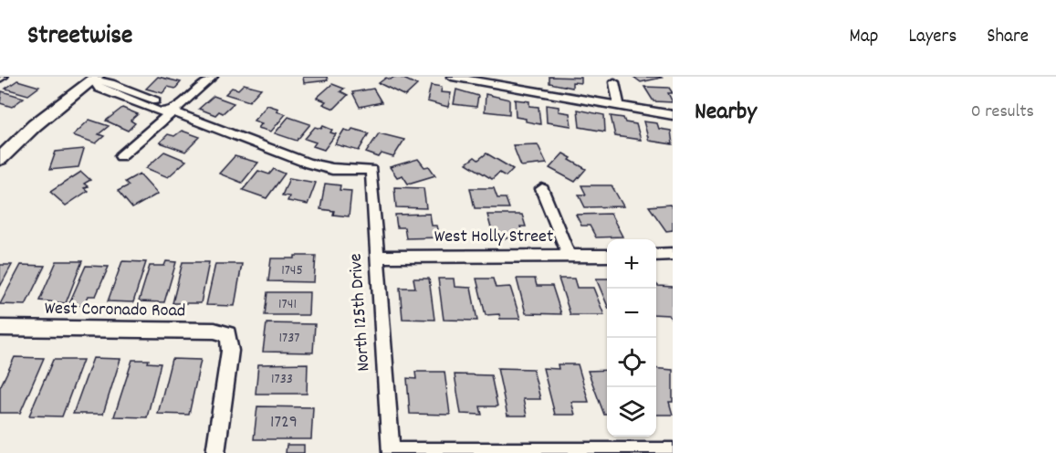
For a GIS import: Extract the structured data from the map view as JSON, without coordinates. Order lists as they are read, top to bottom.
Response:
{
  "streets": {
    "street": ["West Holly Street", "West Coronado Road", "North 125th Drive"]
  },
  "crossings": [
    ["West Holly Street", "North 125th Drive"]
  ],
  "house_numbers": [
    "1745",
    "1741",
    "1737",
    "1733",
    "1729"
  ],
  "page": {
    "header": "Streetwise",
    "nav": ["Map", "Layers", "Share"],
    "heading": ["Nearby", "0 results"],
    "map_buttons": ["+", "−"]
  }
}
